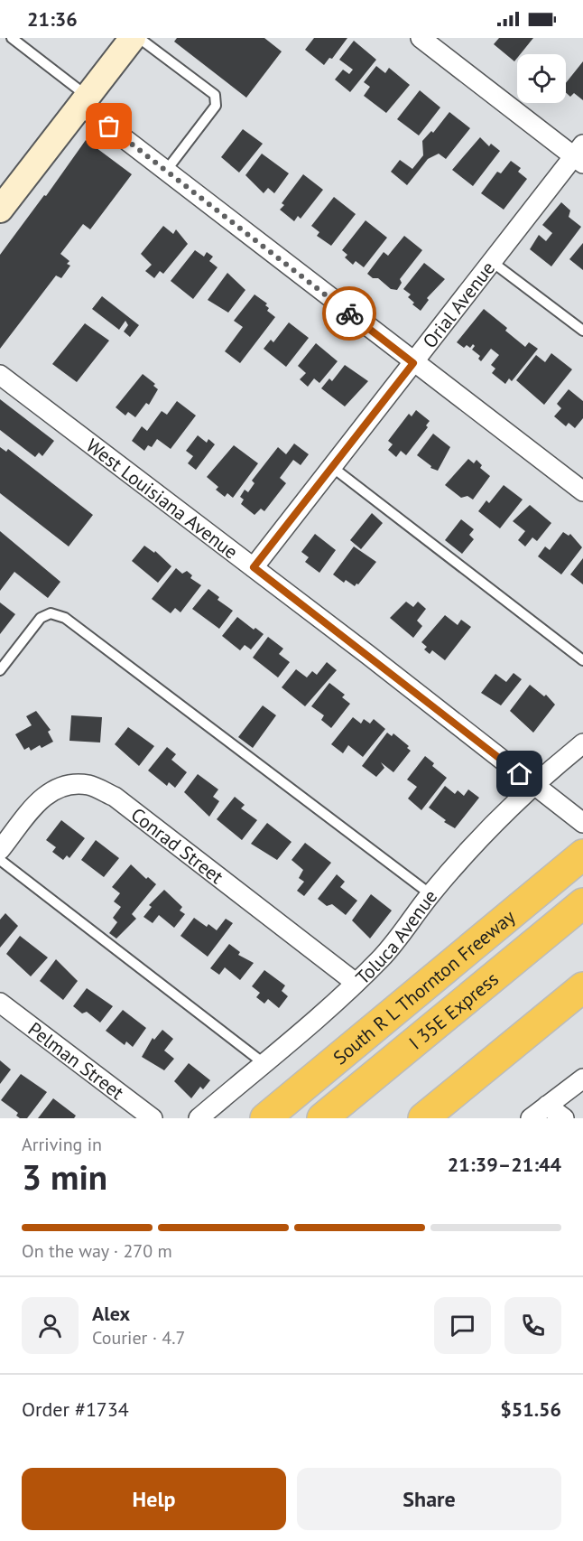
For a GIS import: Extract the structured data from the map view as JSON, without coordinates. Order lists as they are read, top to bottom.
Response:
{
  "streets": {
    "highway": ["South R L Thornton Freeway", "I 35E Express"],
    "street": [
      "Orial Avenue",
      "West Louisiana Avenue",
      "Conrad Street",
      "Toluca Avenue",
      "Pelman Street"
    ]
  },
  "crossings": [
    ["Orial Avenue", "West Louisiana Avenue"],
    ["West Louisiana Avenue", "Toluca Avenue"],
    ["Conrad Street", "Toluca Avenue"]
  ],
  "page": {
    "status": "21:36",
    "heading": ["3 min", "Arriving in", "21:39–21:44"],
    "panel": [
      "Alex",
      "Courier · 4.7",
      "Order #1734",
      "$51.56"
    ],
    "bar": "On the way · 270 m",
    "buttons": ["Help", "Share"]
  }
}
